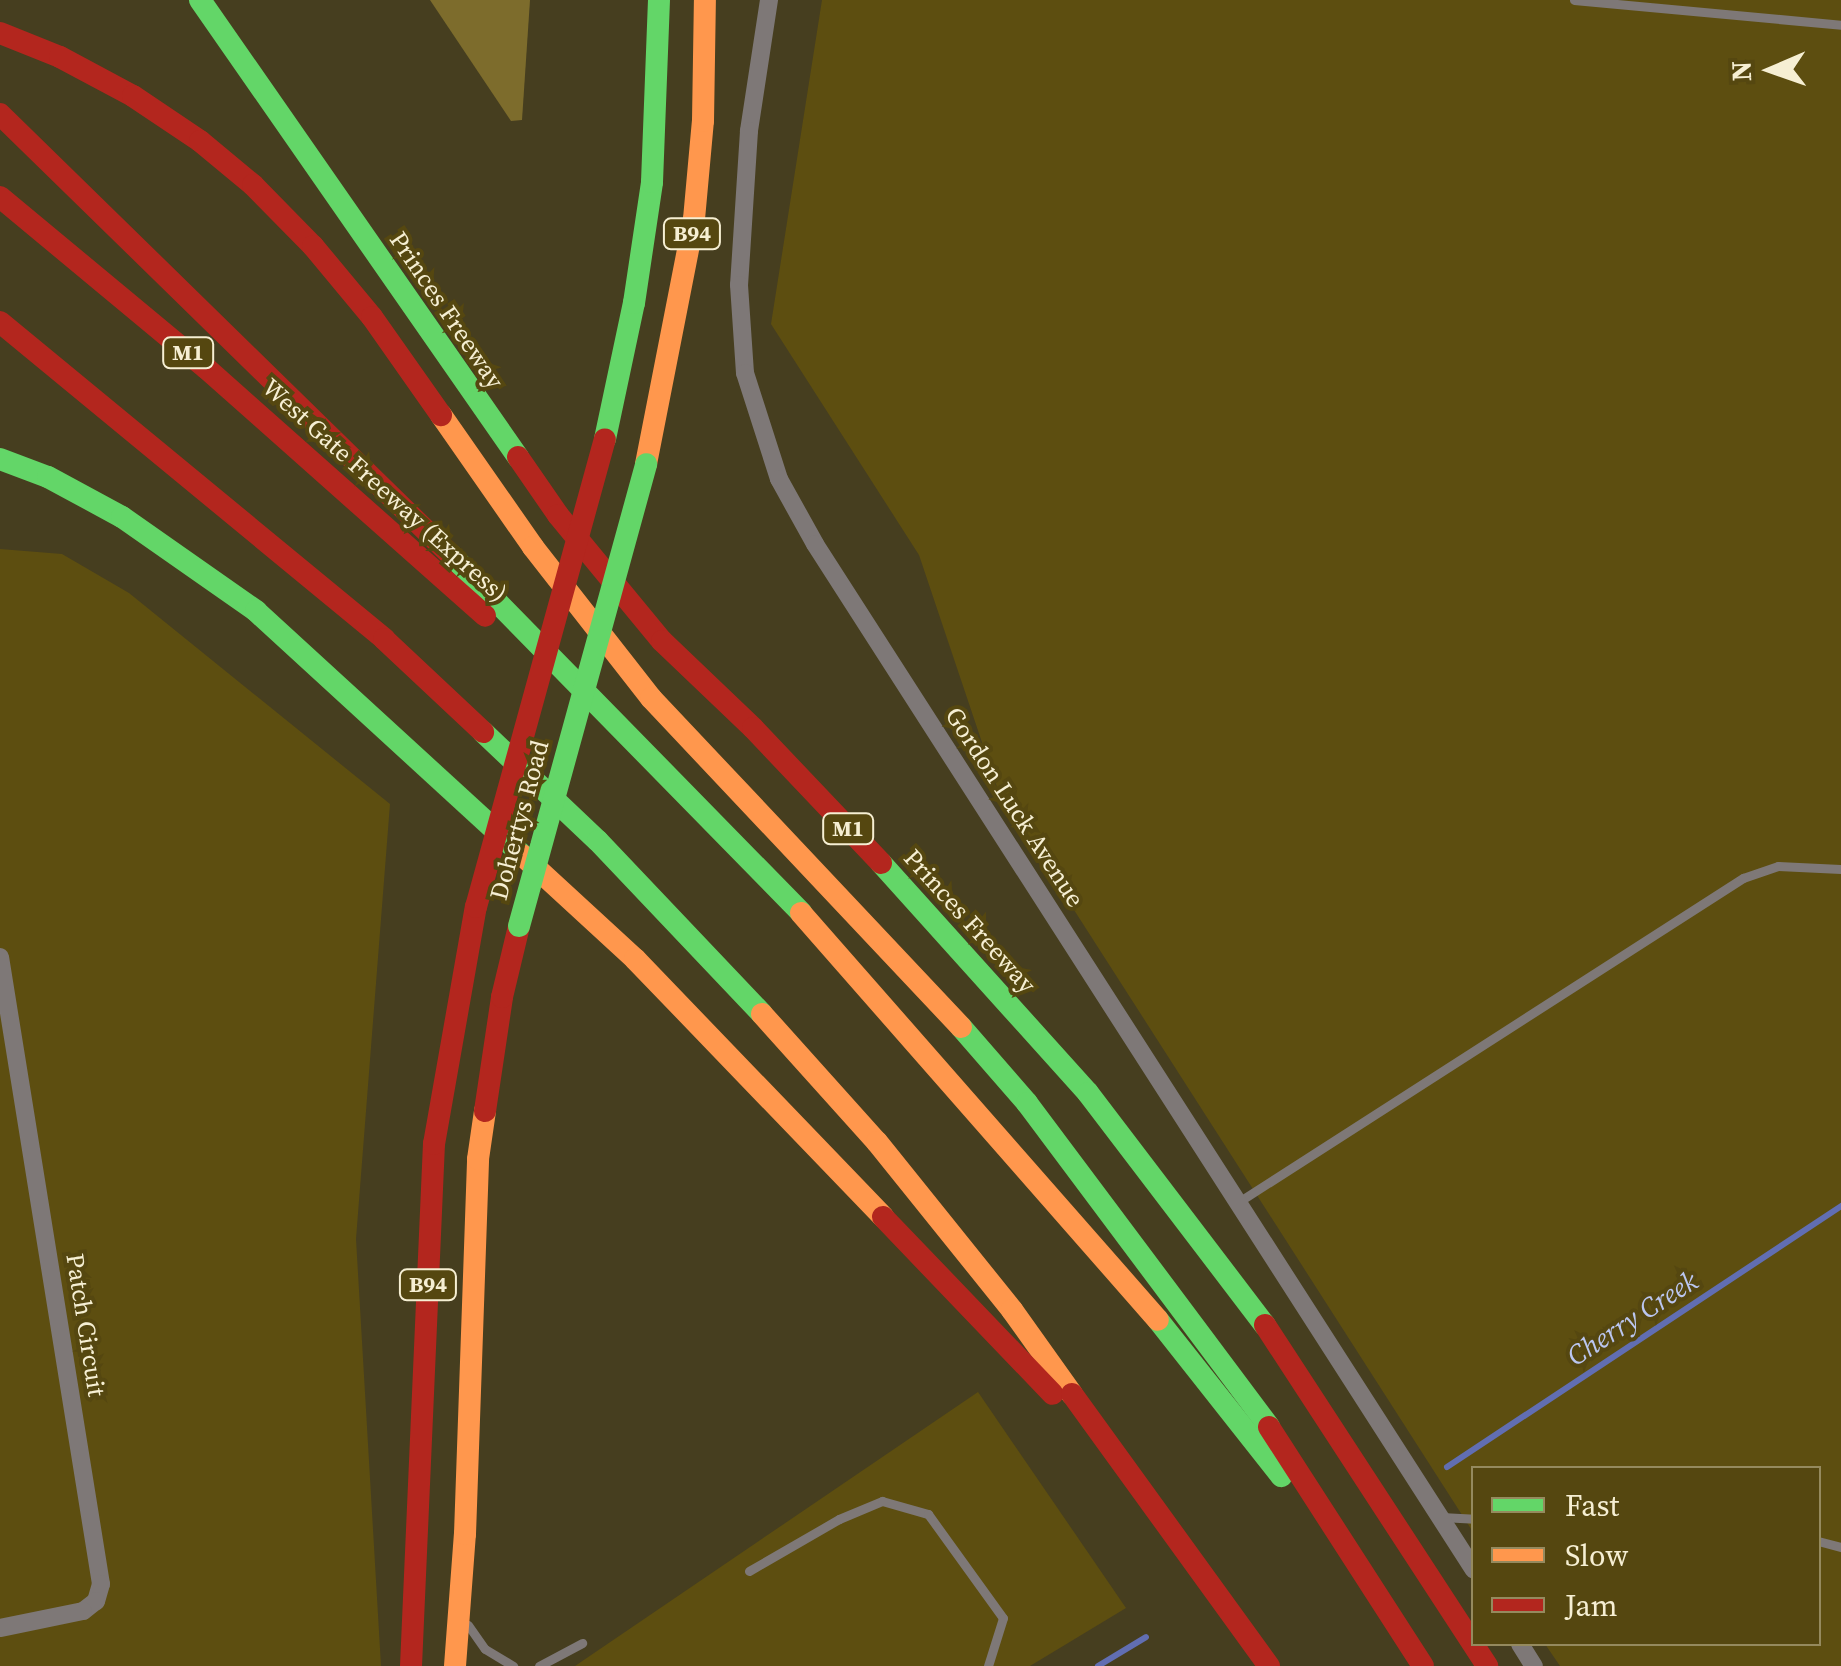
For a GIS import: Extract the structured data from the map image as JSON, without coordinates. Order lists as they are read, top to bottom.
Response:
{
  "streets": {
    "main road": [
      "B94",
      "Princes Freeway",
      "M1",
      "West Gate Freeway (Express)",
      "Dohertys Road"
    ],
    "street": ["Gordon Luck Avenue", "Patch Circuit"]
  },
  "crossings": [
    ["M1", "West Gate Freeway (Express)"]
  ],
  "water": ["Cherry Creek"],
  "legend": ["Fast", "Slow", "Jam"],
  "north": "left"
}
